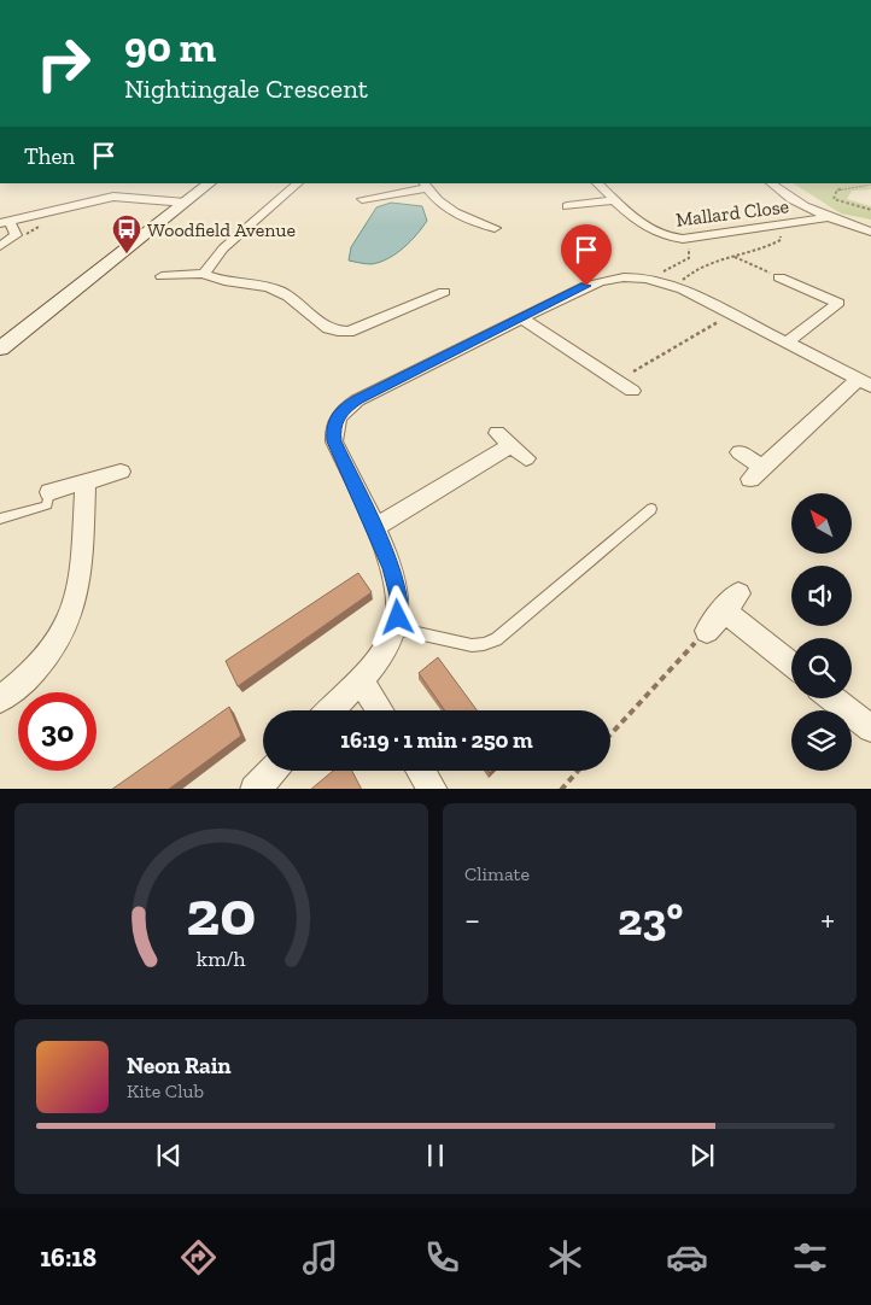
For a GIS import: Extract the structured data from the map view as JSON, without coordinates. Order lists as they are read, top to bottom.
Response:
{
  "streets": {
    "street": ["Mallard Close"]
  },
  "places": {
    "bus stop": ["Woodfield Avenue"]
  },
  "north": "top left",
  "page": {
    "turn": ["90 m", "Nightingale Crescent"],
    "then": "Then",
    "limit": "30",
    "trip": "16:19 · 1 min · 250 m",
    "tile": "Climate",
    "heat": ["−", "23°", "+"],
    "song": ["Neon Rain", "Kite Club"],
    "tabs": "16:18",
    "gauge": ["20", "km/h"]
  }
}
